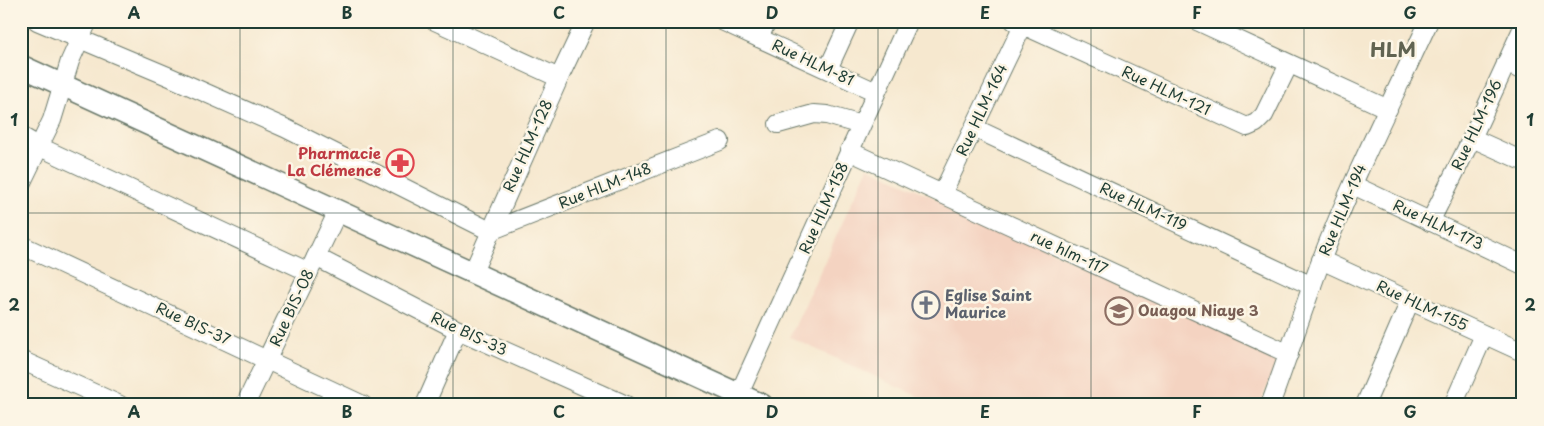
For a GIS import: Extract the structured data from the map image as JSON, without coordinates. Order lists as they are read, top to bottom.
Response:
{
  "streets": {
    "street": [
      "Rue HLM-81",
      "Rue HLM-121",
      "Rue HLM-164",
      "Rue HLM-196",
      "Rue HLM-128",
      "Rue HLM-148",
      "Rue HLM-119",
      "Rue HLM-158",
      "Rue HLM-194",
      "Rue HLM-173",
      "rue hlm-117",
      "Rue HLM-155",
      "Rue BIS-08",
      "Rue BIS-37",
      "Rue BIS-33"
    ]
  },
  "crossings": [
    ["Rue HLM-81", "Rue HLM-158"],
    ["Rue HLM-121", "Rue HLM-164"],
    ["Rue HLM-164", "Rue HLM-119"],
    ["Rue HLM-164", "rue hlm-117"],
    ["Rue HLM-196", "Rue HLM-173"],
    ["Rue HLM-128", "Rue HLM-148"],
    ["Rue HLM-119", "Rue HLM-194"],
    ["Rue HLM-158", "rue hlm-117"],
    ["Rue HLM-194", "Rue HLM-173"],
    ["Rue HLM-194", "rue hlm-117"],
    ["Rue HLM-194", "Rue HLM-155"],
    ["Rue BIS-08", "Rue BIS-37"],
    ["Rue BIS-08", "Rue BIS-33"]
  ],
  "districts": ["HLM"],
  "places": {
    "pharmacy": ["Pharmacie La Clémence"],
    "church": ["Eglise Saint Maurice"],
    "school or university": ["Ouagou Niaye 3"]
  },
  "grid": {
    "columns": [
      "A",
      "B",
      "C",
      "D",
      "E",
      "F",
      "G"
    ],
    "rows": ["1", "2"]
  }
}
